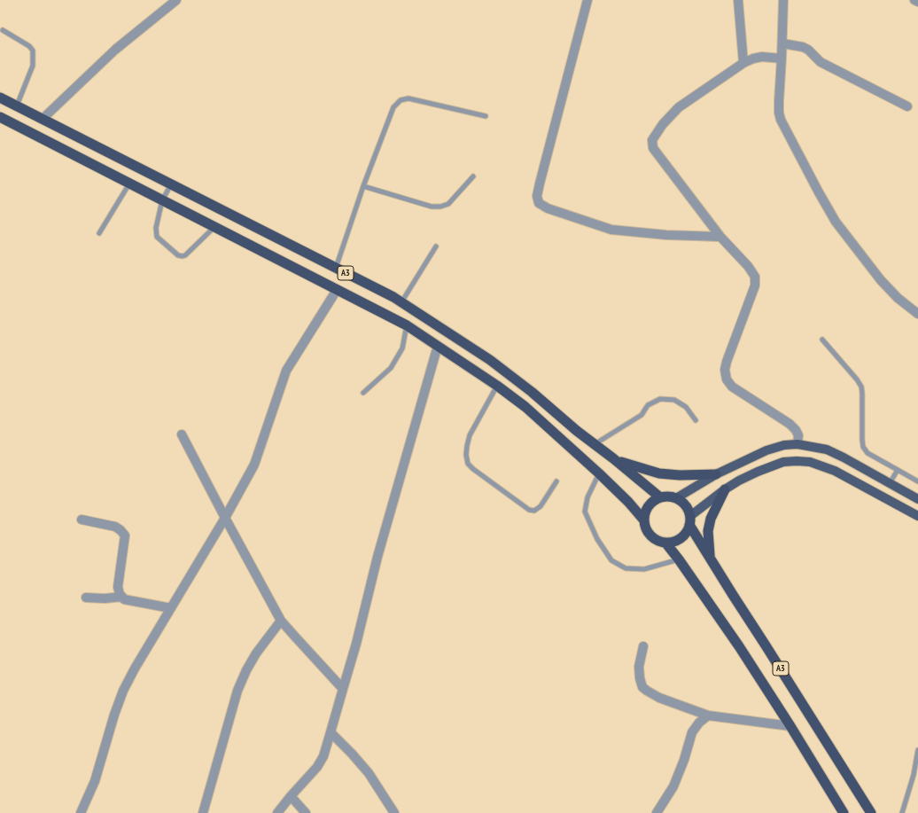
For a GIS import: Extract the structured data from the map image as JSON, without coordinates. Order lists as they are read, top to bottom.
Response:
{
  "streets": {
    "highway": ["A3"]
  }
}
